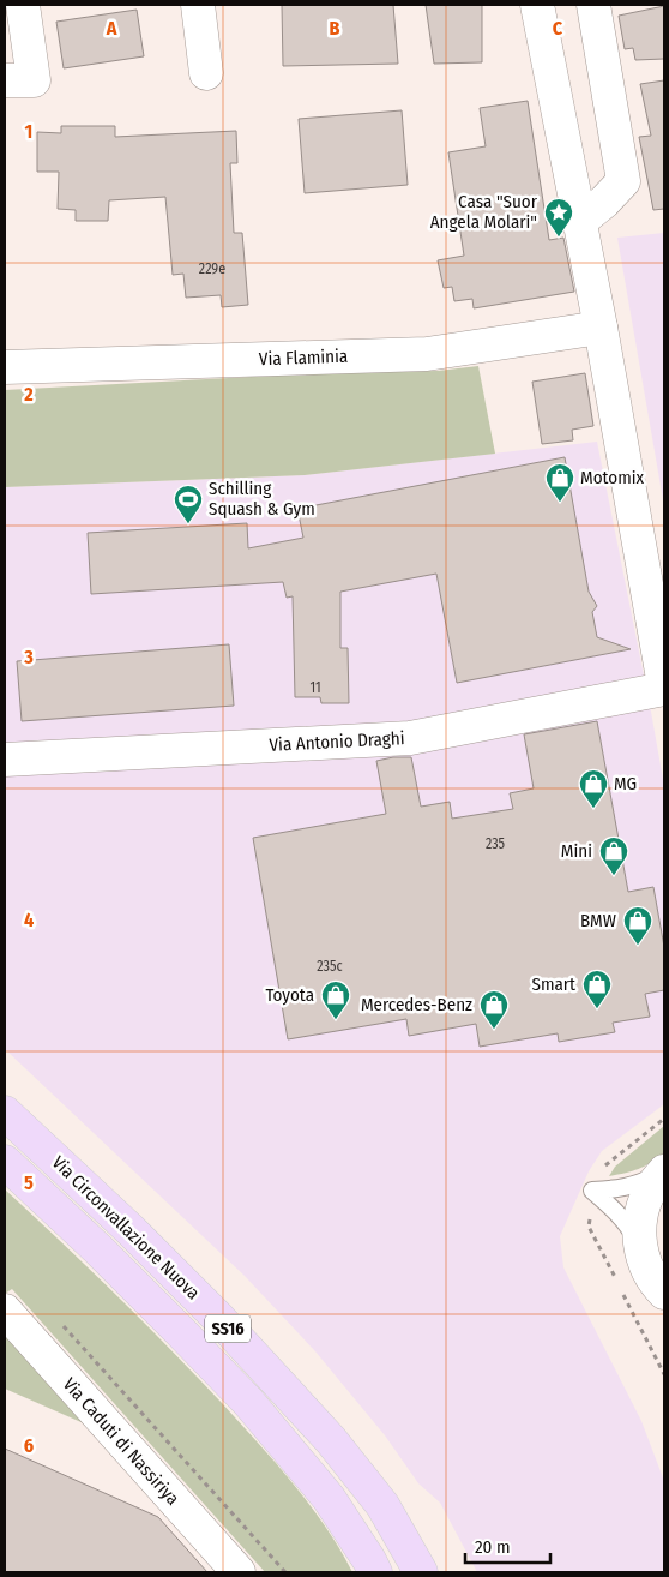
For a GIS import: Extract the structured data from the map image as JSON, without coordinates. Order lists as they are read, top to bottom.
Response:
{
  "streets": {
    "main road": ["Via Circonvallazione Nuova", "SS16"],
    "street": ["Via Flaminia", "Via Antonio Draghi", "Via Caduti di Nassiriya"]
  },
  "places": {
    "place": ["Casa \"Suor Angela Molari\""],
    "shop": [
      "Motomix",
      "MG",
      "Mini",
      "BMW",
      "Smart",
      "Toyota",
      "Mercedes-Benz"
    ],
    "sports": ["Schilling Squash & Gym"]
  },
  "house_numbers": [
    "229e",
    "11",
    "235",
    "235c"
  ],
  "scale_bar": "20 m",
  "grid": {
    "columns": ["A", "B", "C"],
    "rows": [
      "1",
      "2",
      "3",
      "4",
      "5",
      "6"
    ]
  }
}
